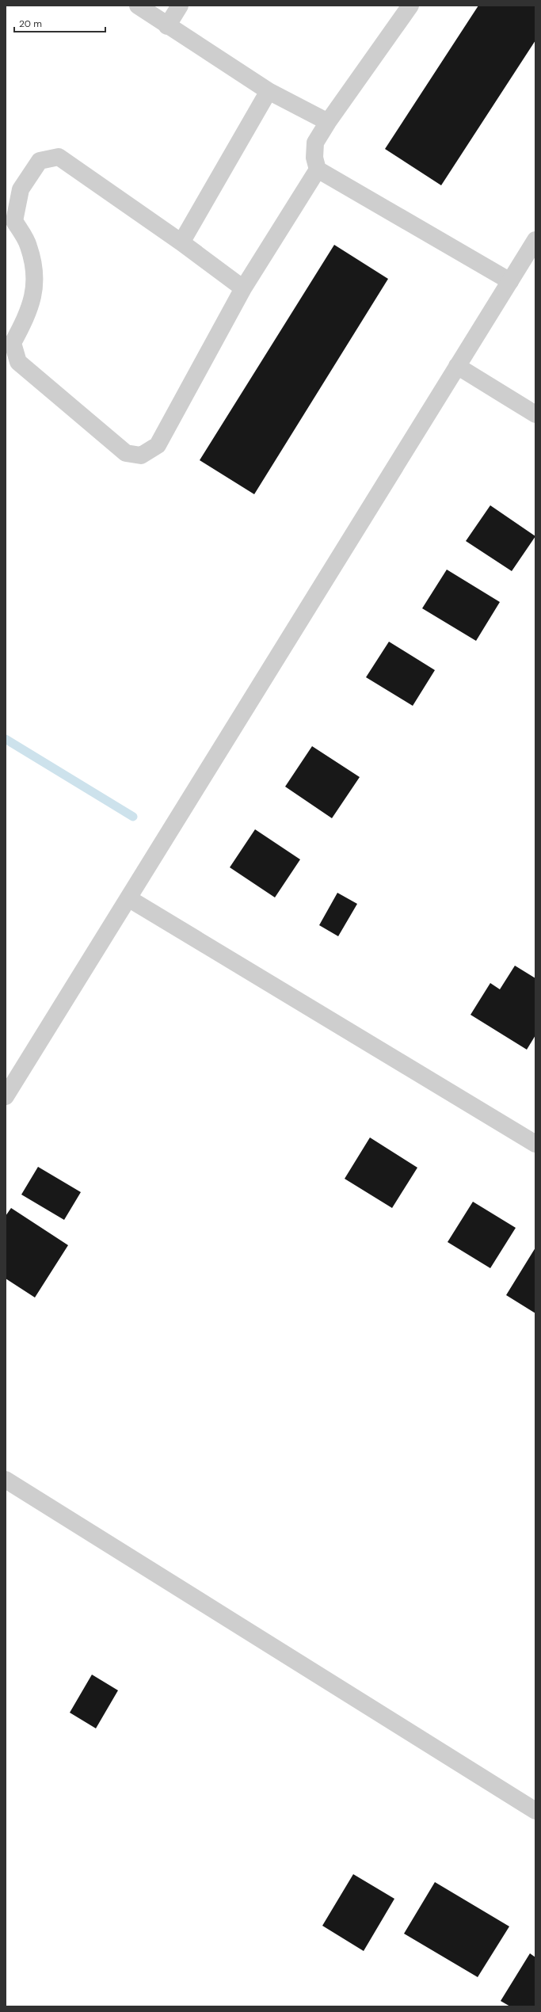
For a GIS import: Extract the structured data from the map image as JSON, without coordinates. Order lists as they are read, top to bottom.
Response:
{
  "scale_bar": "20 m"
}
